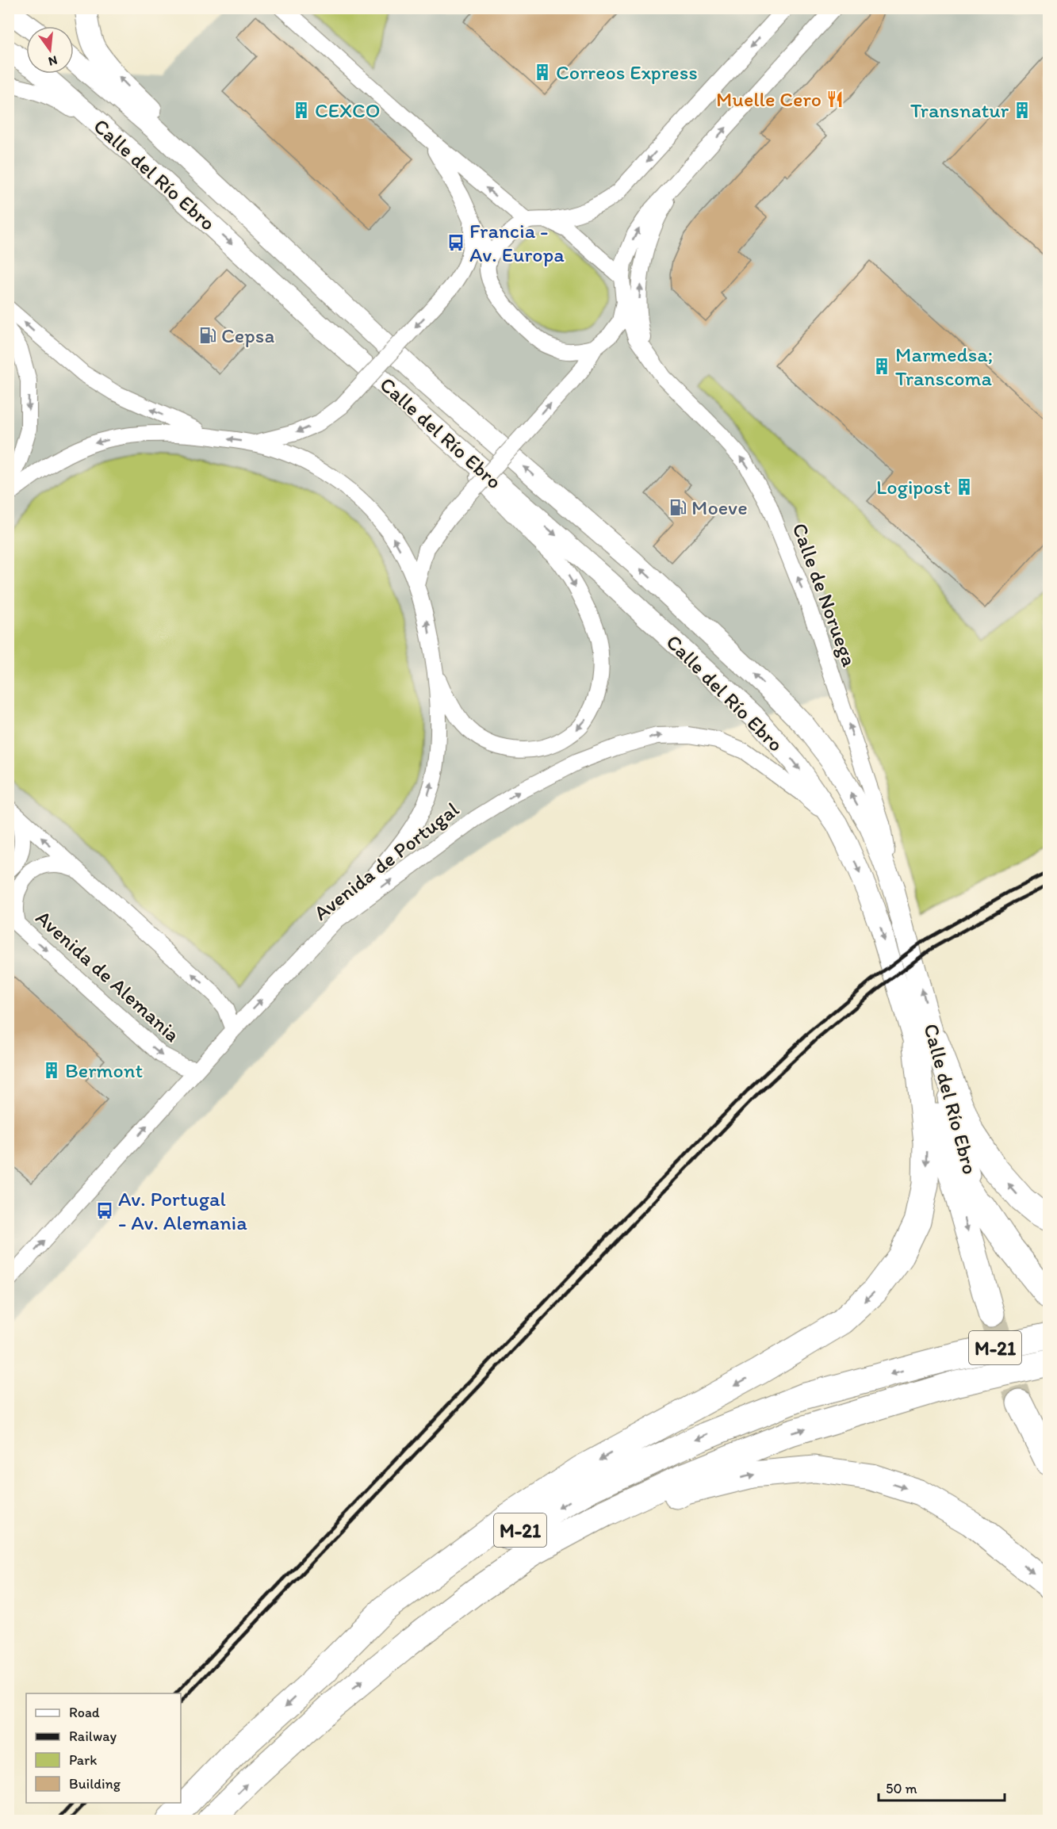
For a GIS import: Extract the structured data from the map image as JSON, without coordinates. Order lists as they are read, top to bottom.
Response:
{
  "streets": {
    "highway": ["M-21"],
    "main road": ["Calle del Río Ebro"],
    "street": ["Calle de Noruega", "Avenida de Portugal", "Avenida de Alemania"]
  },
  "crossings": [
    ["Calle del Río Ebro", "Calle de Noruega"],
    ["Calle del Río Ebro", "Avenida de Portugal"],
    ["Avenida de Portugal", "Avenida de Alemania"]
  ],
  "one_way": ["Calle de Noruega", "Avenida de Portugal"],
  "places": {
    "building": [
      "Correos Express",
      "CEXCO",
      "Transnatur",
      "Marmedsa; Transcoma",
      "Logipost",
      "Bermont"
    ],
    "restaurant": ["Muelle Cero"],
    "bus stop": ["Francia - Av. Europa", "Av. Portugal - Av. Alemania"],
    "fuel station": ["Cepsa", "Moeve"]
  },
  "legend": [
    "Road",
    "Railway",
    "Park",
    "Building"
  ],
  "scale_bar": "50 m",
  "north": "bottom"
}
